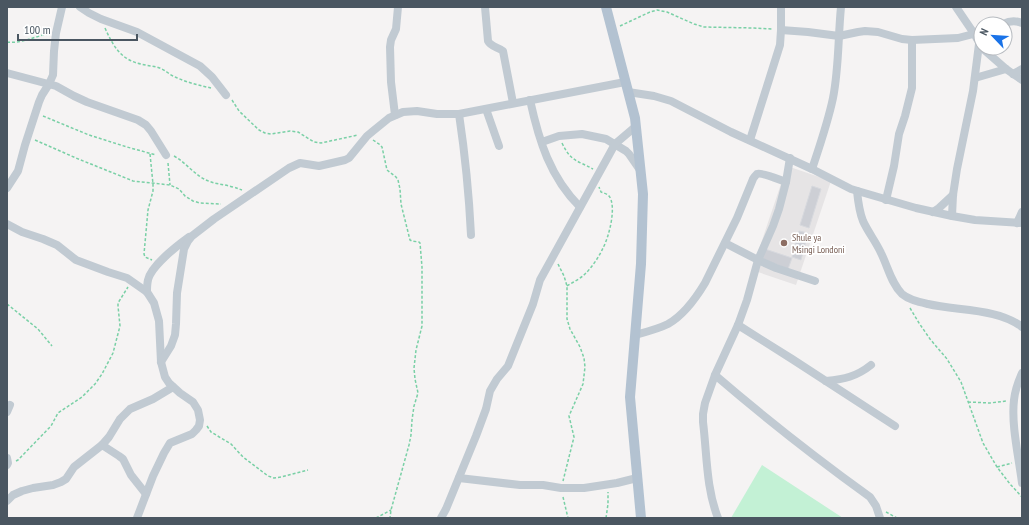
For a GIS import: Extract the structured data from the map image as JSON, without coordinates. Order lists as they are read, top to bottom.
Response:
{
  "places": ["Shule ya Msingi Londoni"],
  "scale_bar": "100 m",
  "north": "top left"
}
